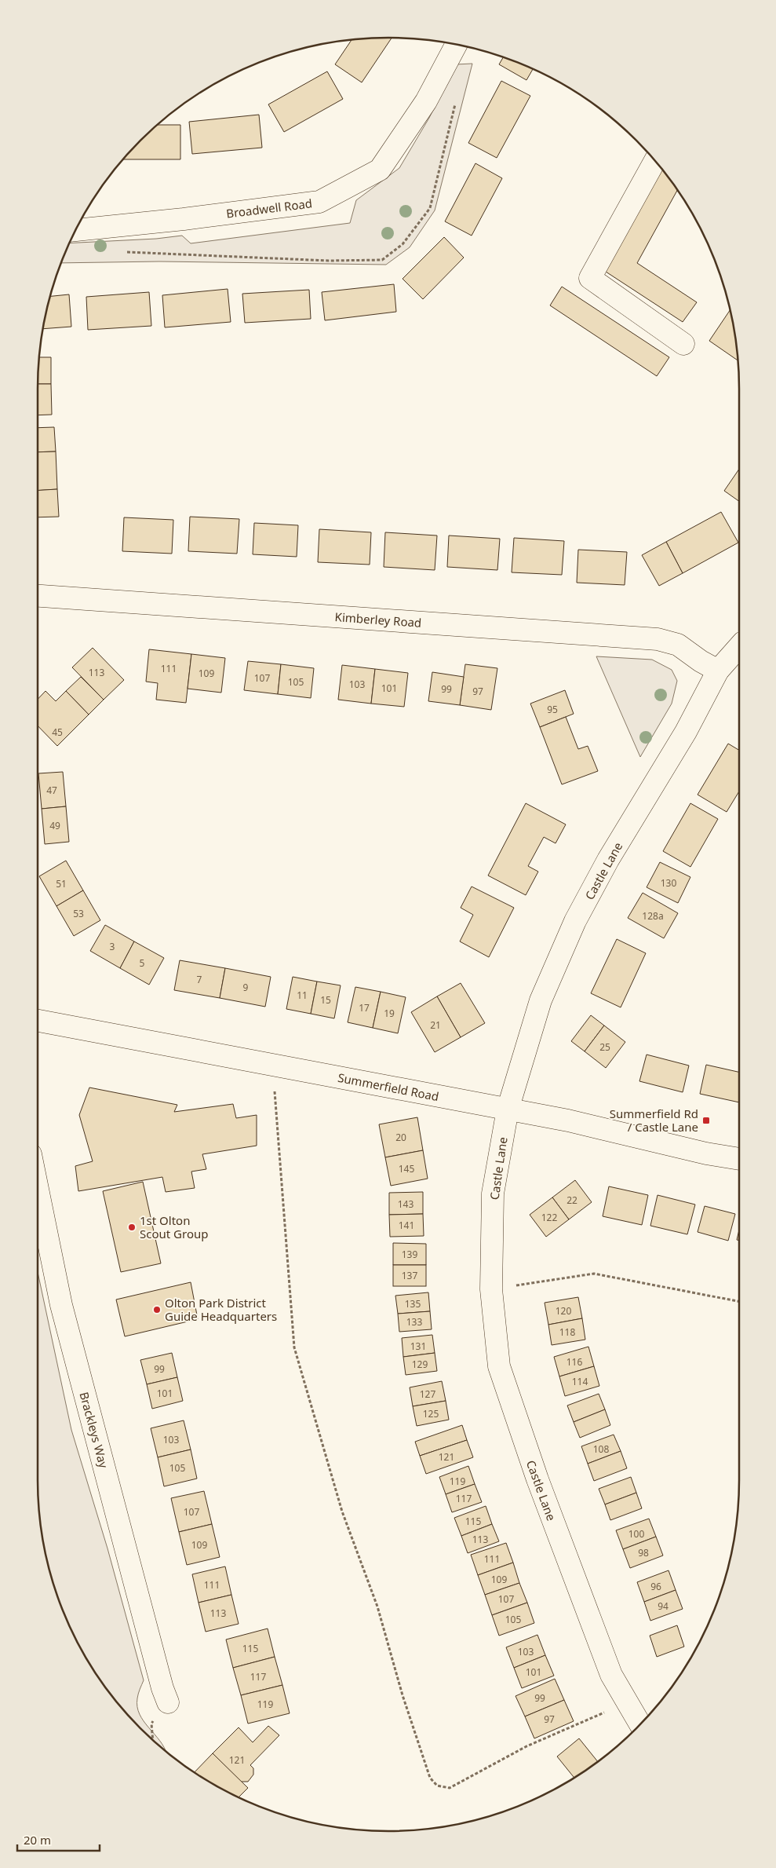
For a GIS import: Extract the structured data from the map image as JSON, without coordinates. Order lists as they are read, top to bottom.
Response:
{
  "streets": {
    "street": [
      "Broadwell Road",
      "Kimberley Road",
      "Castle Lane",
      "Summerfield Road",
      "Brackleys Way"
    ]
  },
  "crossings": [
    ["Kimberley Road", "Castle Lane"],
    ["Castle Lane", "Summerfield Road"]
  ],
  "places": {
    "transit": ["Summerfield Rd / Castle Lane"],
    "other": ["1st Olton Scout Group", "Olton Park District Guide Headquarters"]
  },
  "house_numbers": [
    "111",
    "113",
    "109",
    "107",
    "105",
    "103",
    "101",
    "99",
    "97",
    "95",
    "45",
    "47",
    "49",
    "130",
    "51",
    "53",
    "128a",
    "3",
    "5",
    "7",
    "9",
    "11",
    "15",
    "17",
    "19",
    "21",
    "25",
    "20",
    "145",
    "22",
    "143",
    "122",
    "141",
    "139",
    "137",
    "135",
    "120",
    "133",
    "118",
    "131",
    "116",
    "129",
    "99",
    "114",
    "101",
    "127",
    "125",
    "103",
    "108",
    "121",
    "105",
    "119",
    "117",
    "107",
    "115",
    "100",
    "113",
    "109",
    "98",
    "111",
    "109",
    "111",
    "96",
    "107",
    "94",
    "113",
    "105",
    "115",
    "103",
    "101",
    "117",
    "99",
    "119",
    "97",
    "121"
  ],
  "scale_bar": "20 m"
}
